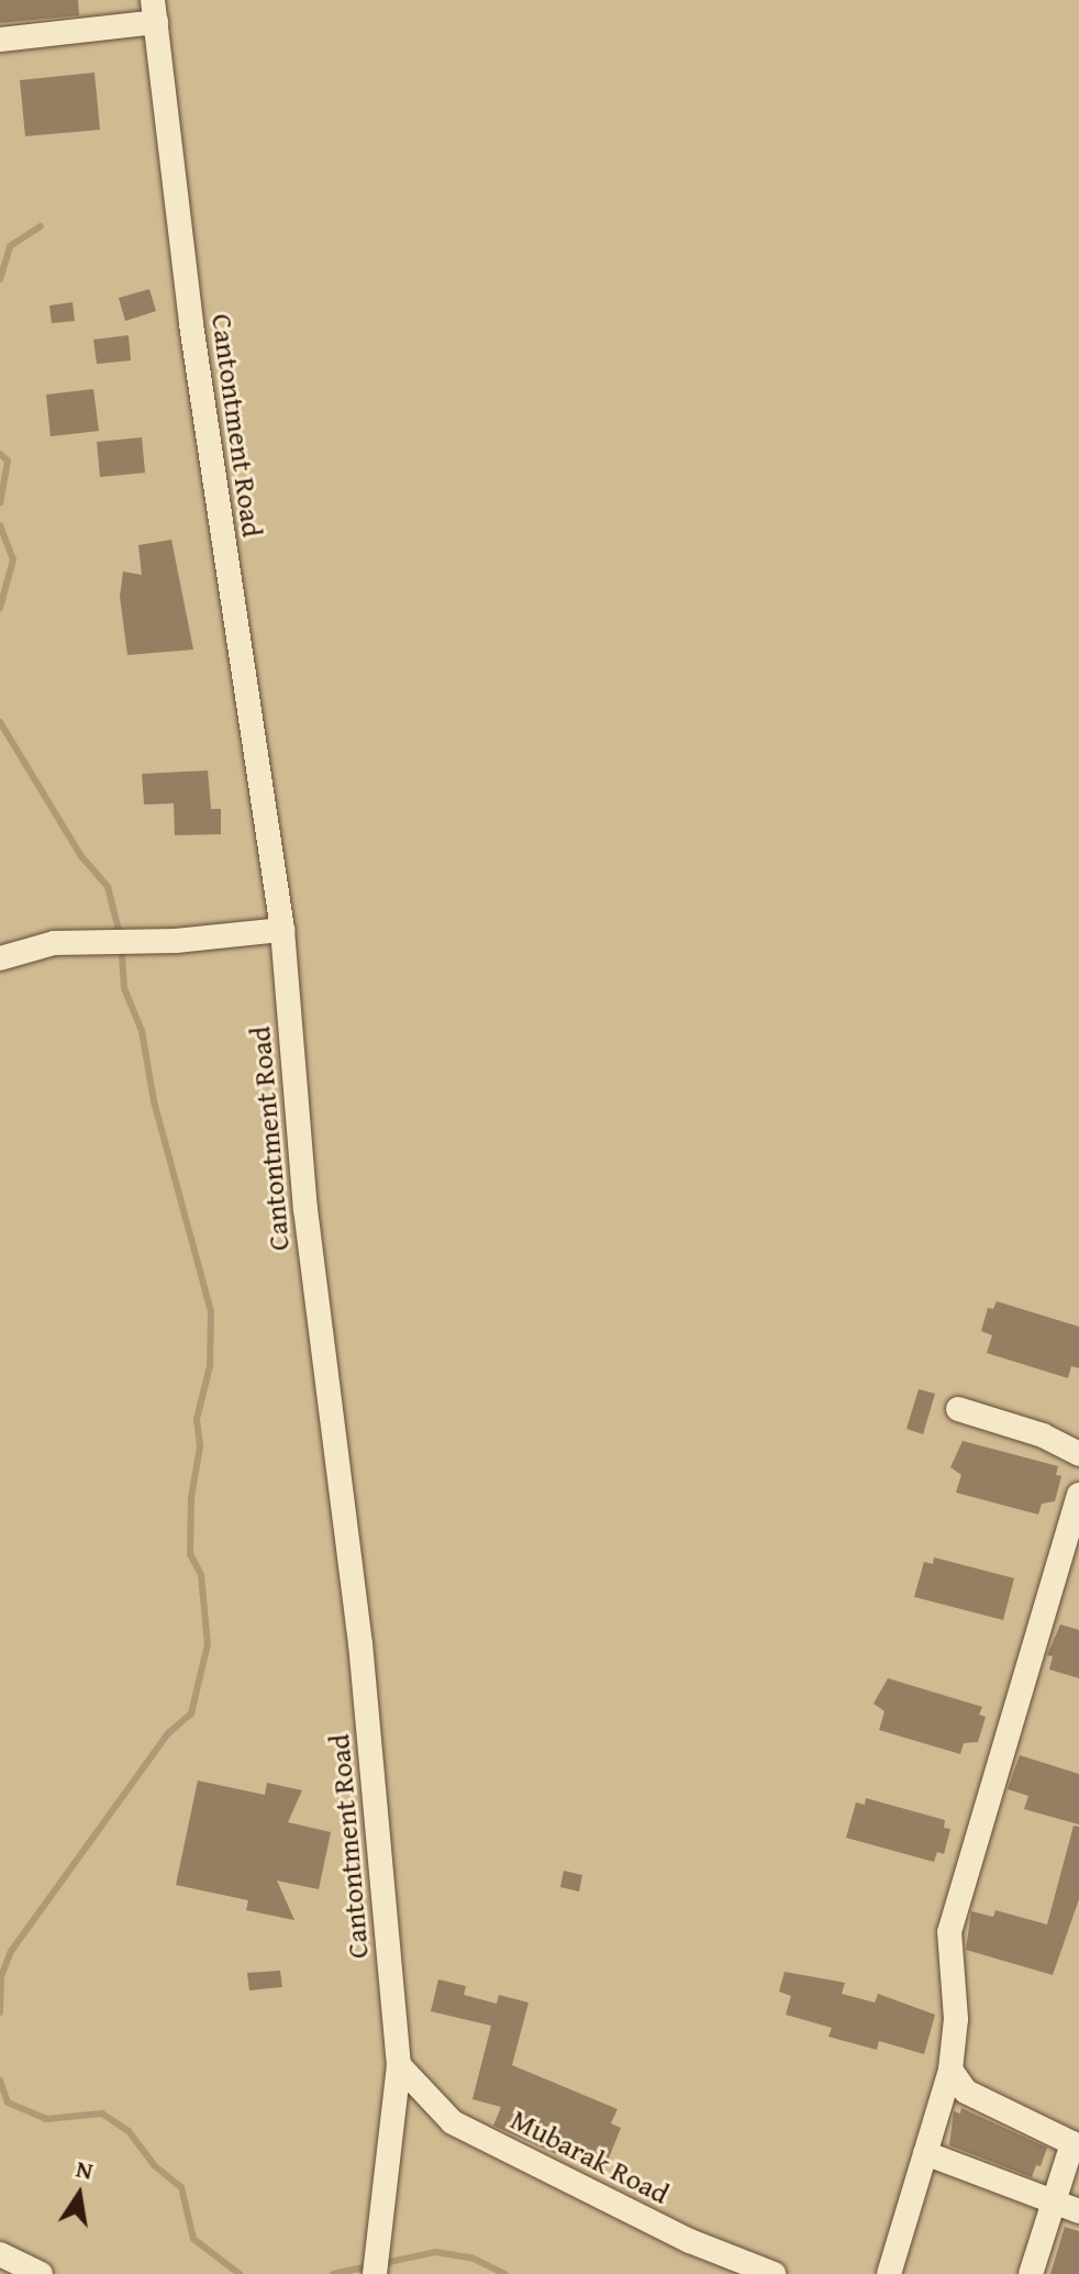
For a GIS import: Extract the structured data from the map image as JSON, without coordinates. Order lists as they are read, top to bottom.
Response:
{
  "streets": {
    "street": ["Cantontment Road", "Mubarak Road"]
  },
  "crossings": [
    ["Cantontment Road", "Mubarak Road"]
  ],
  "north": "top"
}
